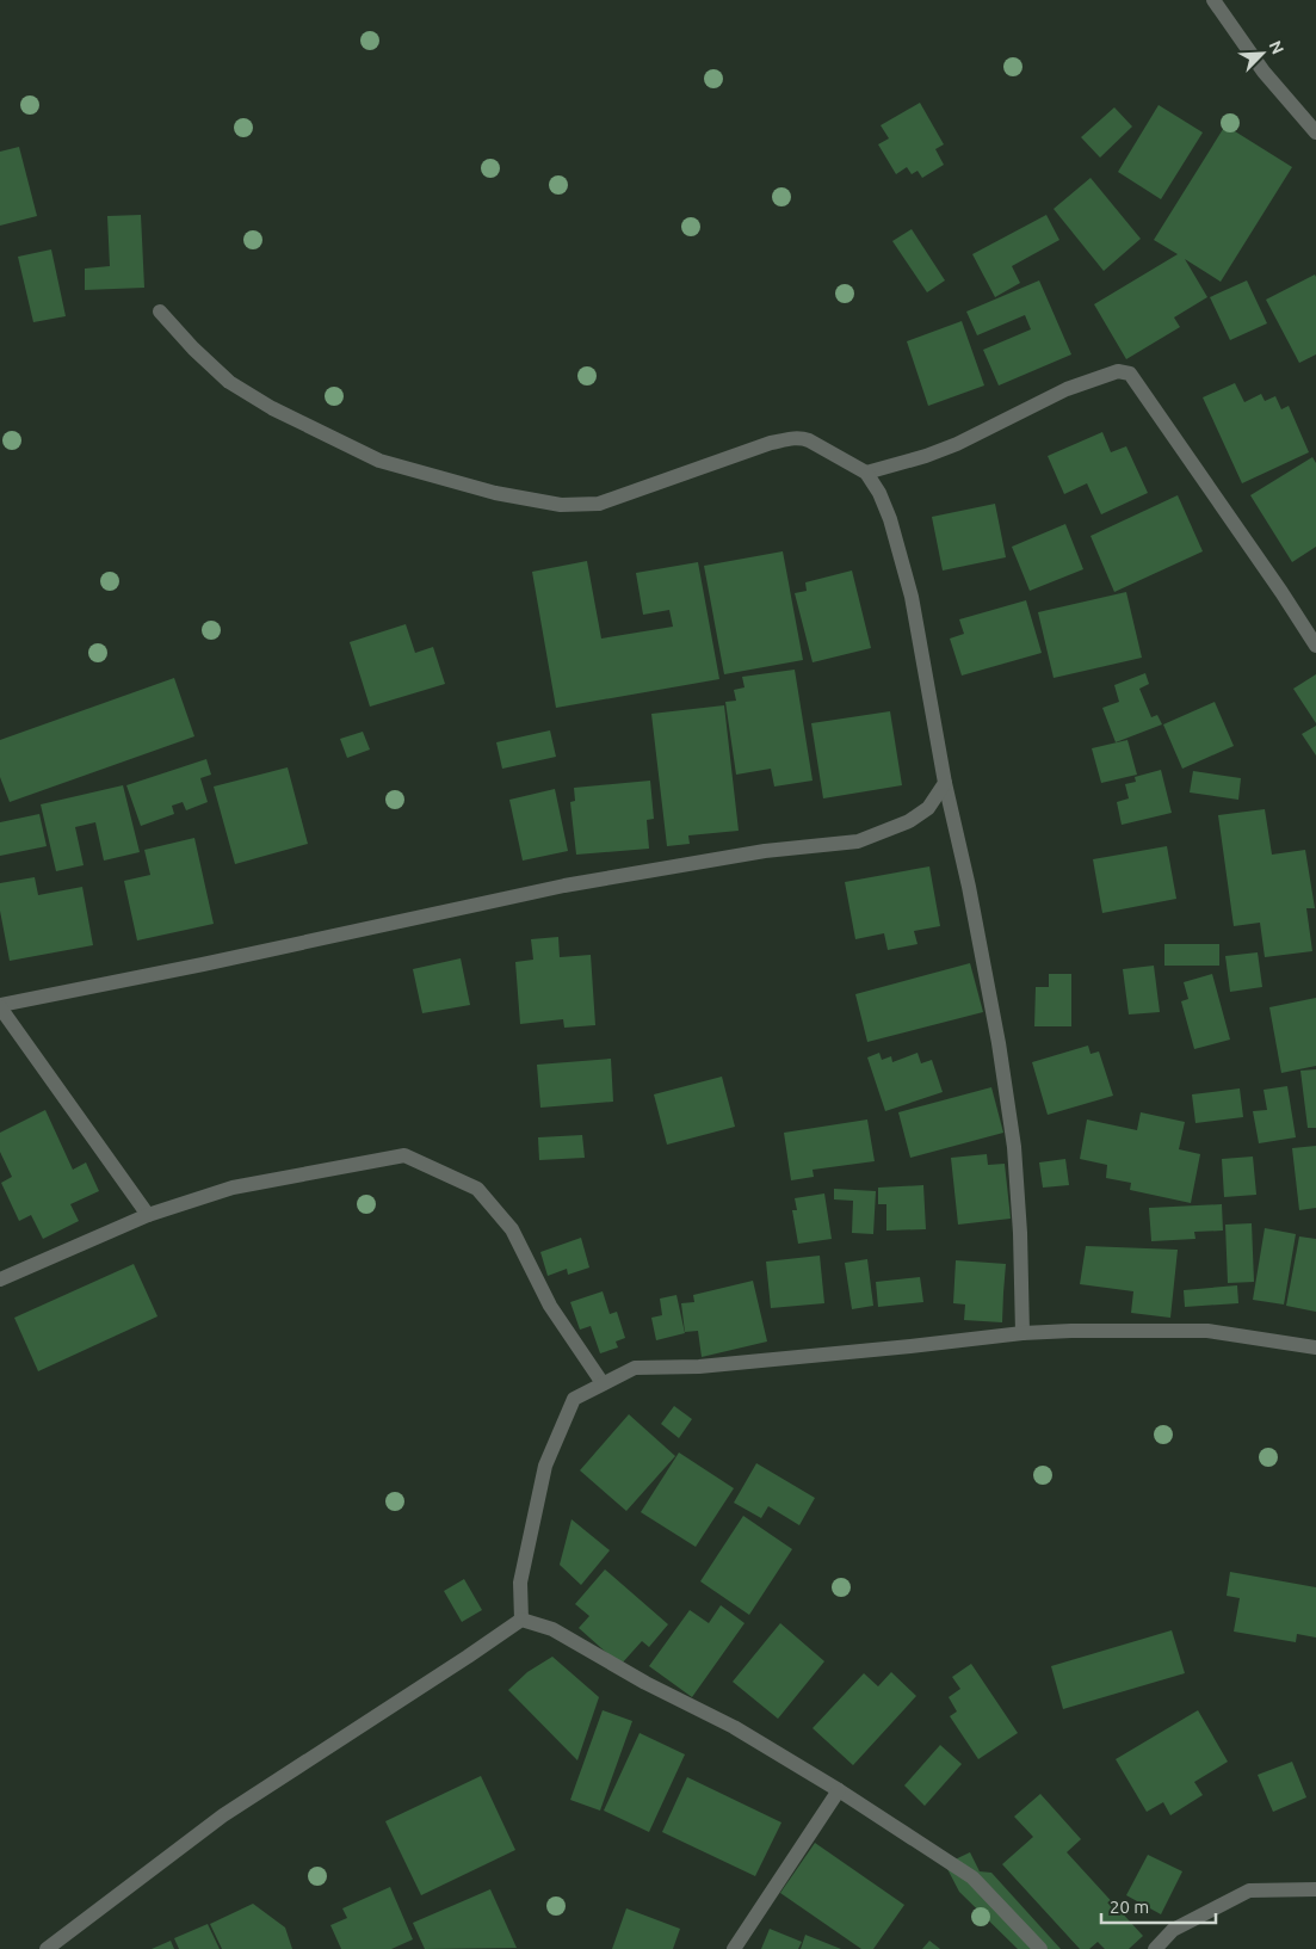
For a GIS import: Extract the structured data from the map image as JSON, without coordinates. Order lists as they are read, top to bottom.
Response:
{
  "scale_bar": "20 m",
  "north": "top right"
}
